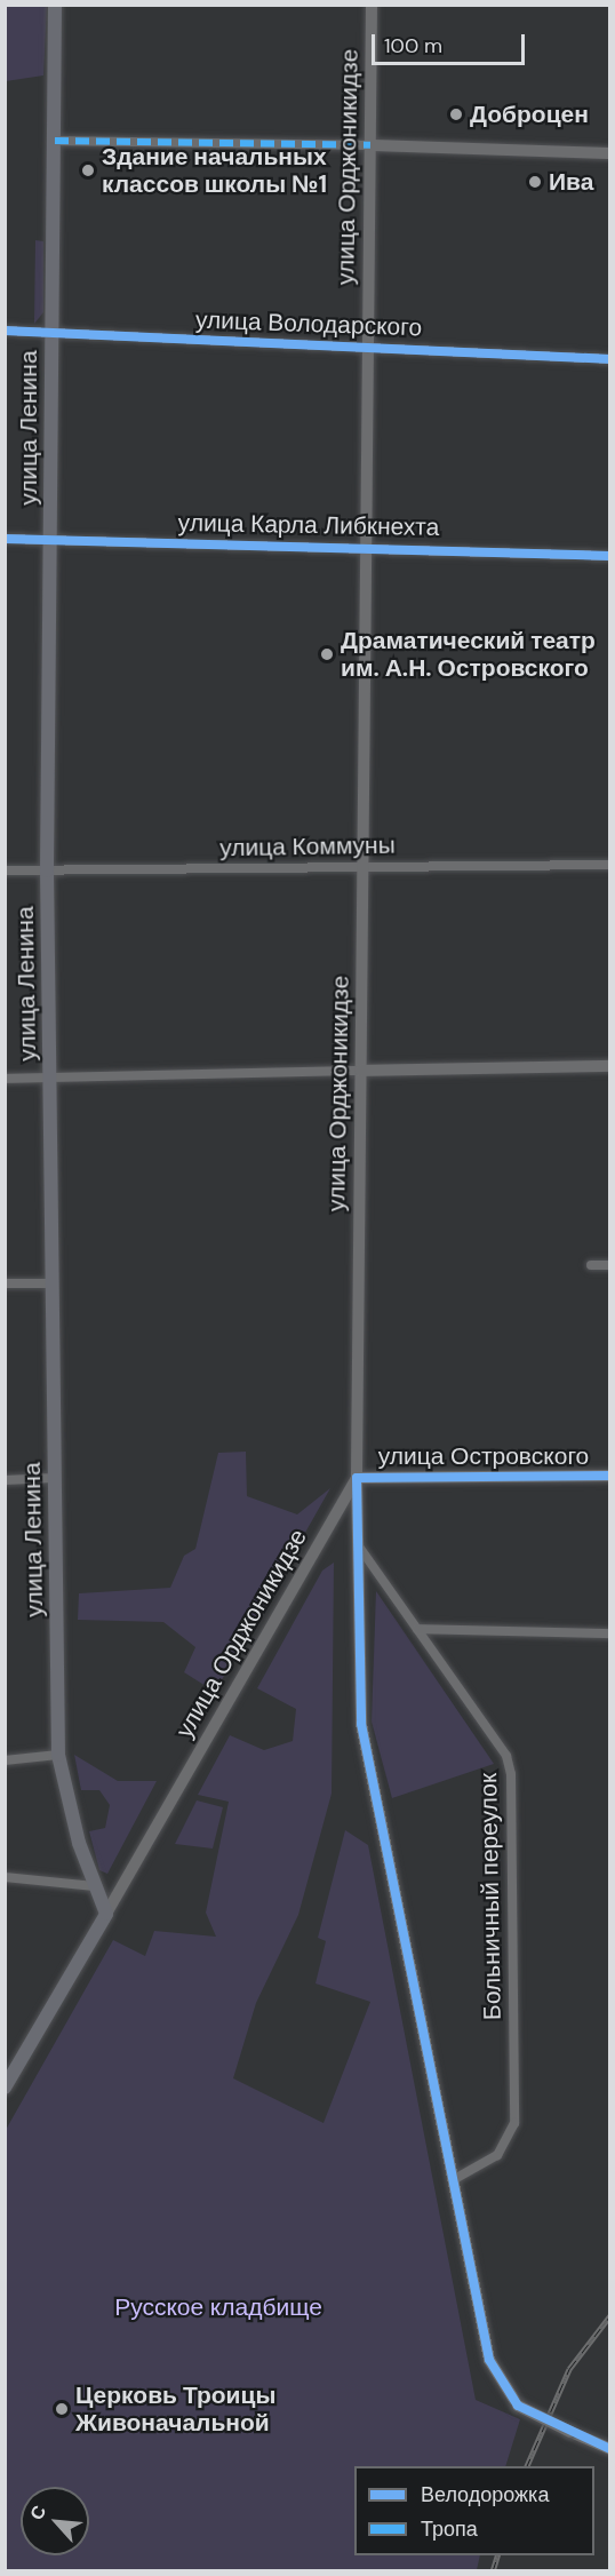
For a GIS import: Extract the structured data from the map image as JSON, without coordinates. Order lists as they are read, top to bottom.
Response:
{
  "streets": {
    "main road": ["улица Орджоникидзе", "улица Ленина", "улица Островского"],
    "street": [
      "улица Володарского",
      "улица Карла Либкнехта",
      "улица Коммуны",
      "Больничный переулок"
    ]
  },
  "crossings": [
    ["улица Орджоникидзе", "улица Володарского"],
    ["улица Орджоникидзе", "улица Ленина"],
    ["улица Орджоникидзе", "улица Карла Либкнехта"],
    ["улица Орджоникидзе", "улица Коммуны"],
    ["улица Орджоникидзе", "улица Островского"],
    ["улица Володарского", "улица Ленина"],
    ["улица Ленина", "улица Карла Либкнехта"],
    ["улица Ленина", "улица Коммуны"]
  ],
  "parks": ["Русское кладбище"],
  "places": [
    "Доброцен",
    "Здание начальных классов школы №1",
    "Ива",
    "Драматический театр им. А.Н. Островского",
    "Церковь Троицы Живоначальной"
  ],
  "legend": ["Велодорожка", "Тропа"],
  "scale_bar": "100 m",
  "north": "top left"
}
